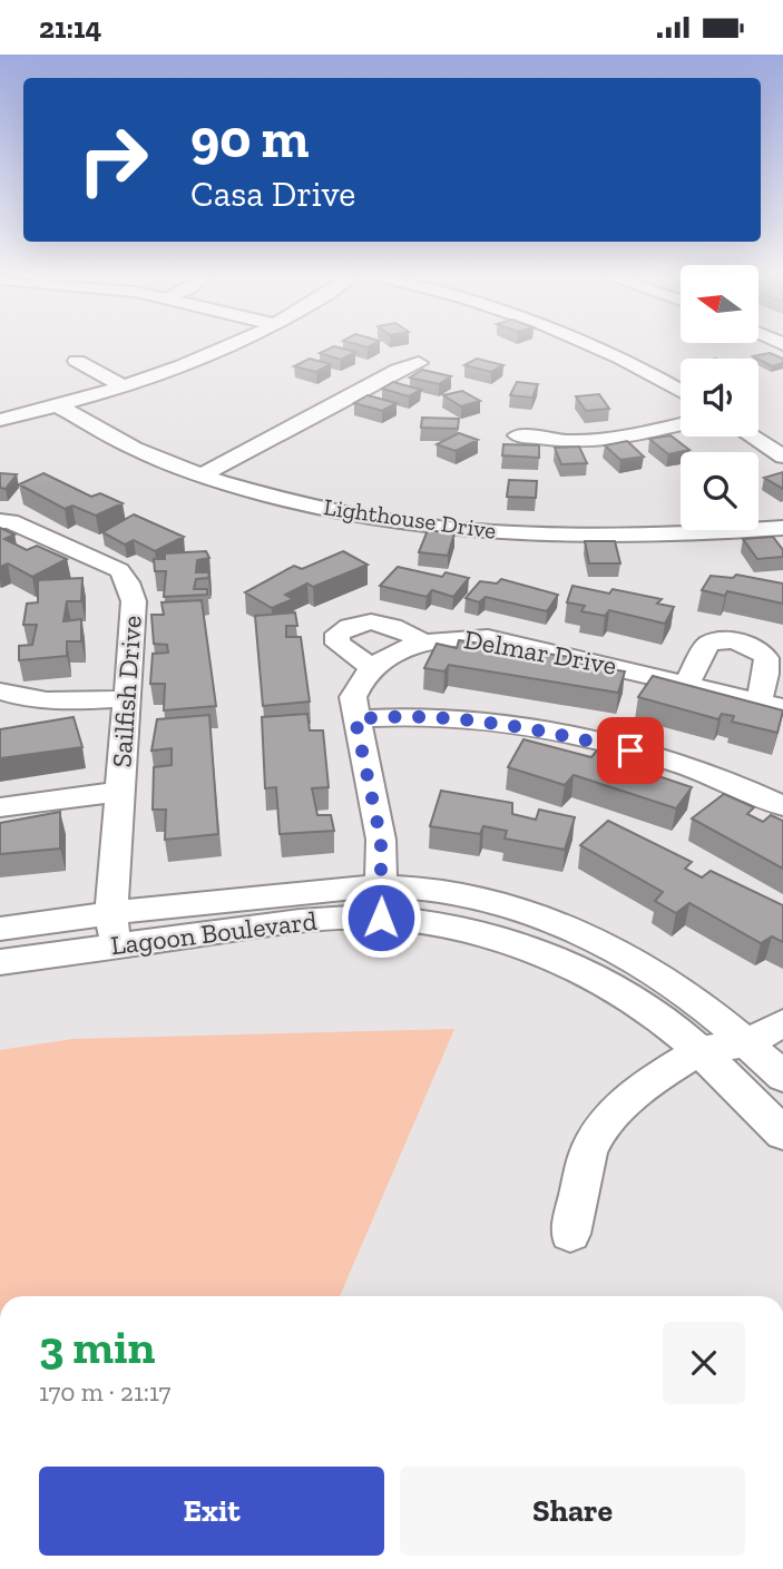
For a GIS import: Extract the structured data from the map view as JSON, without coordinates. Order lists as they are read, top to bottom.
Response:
{
  "streets": {
    "street": [
      "Lighthouse Drive",
      "Delmar Drive",
      "Sailfish Drive",
      "Lagoon Boulevard"
    ]
  },
  "crossings": [
    ["Sailfish Drive", "Lagoon Boulevard"]
  ],
  "north": "left",
  "page": {
    "status": "21:14",
    "turn": ["90 m", "Casa Drive"],
    "heading": ["3 min", "170 m · 21:17"],
    "buttons": ["Exit", "Share"]
  }
}
